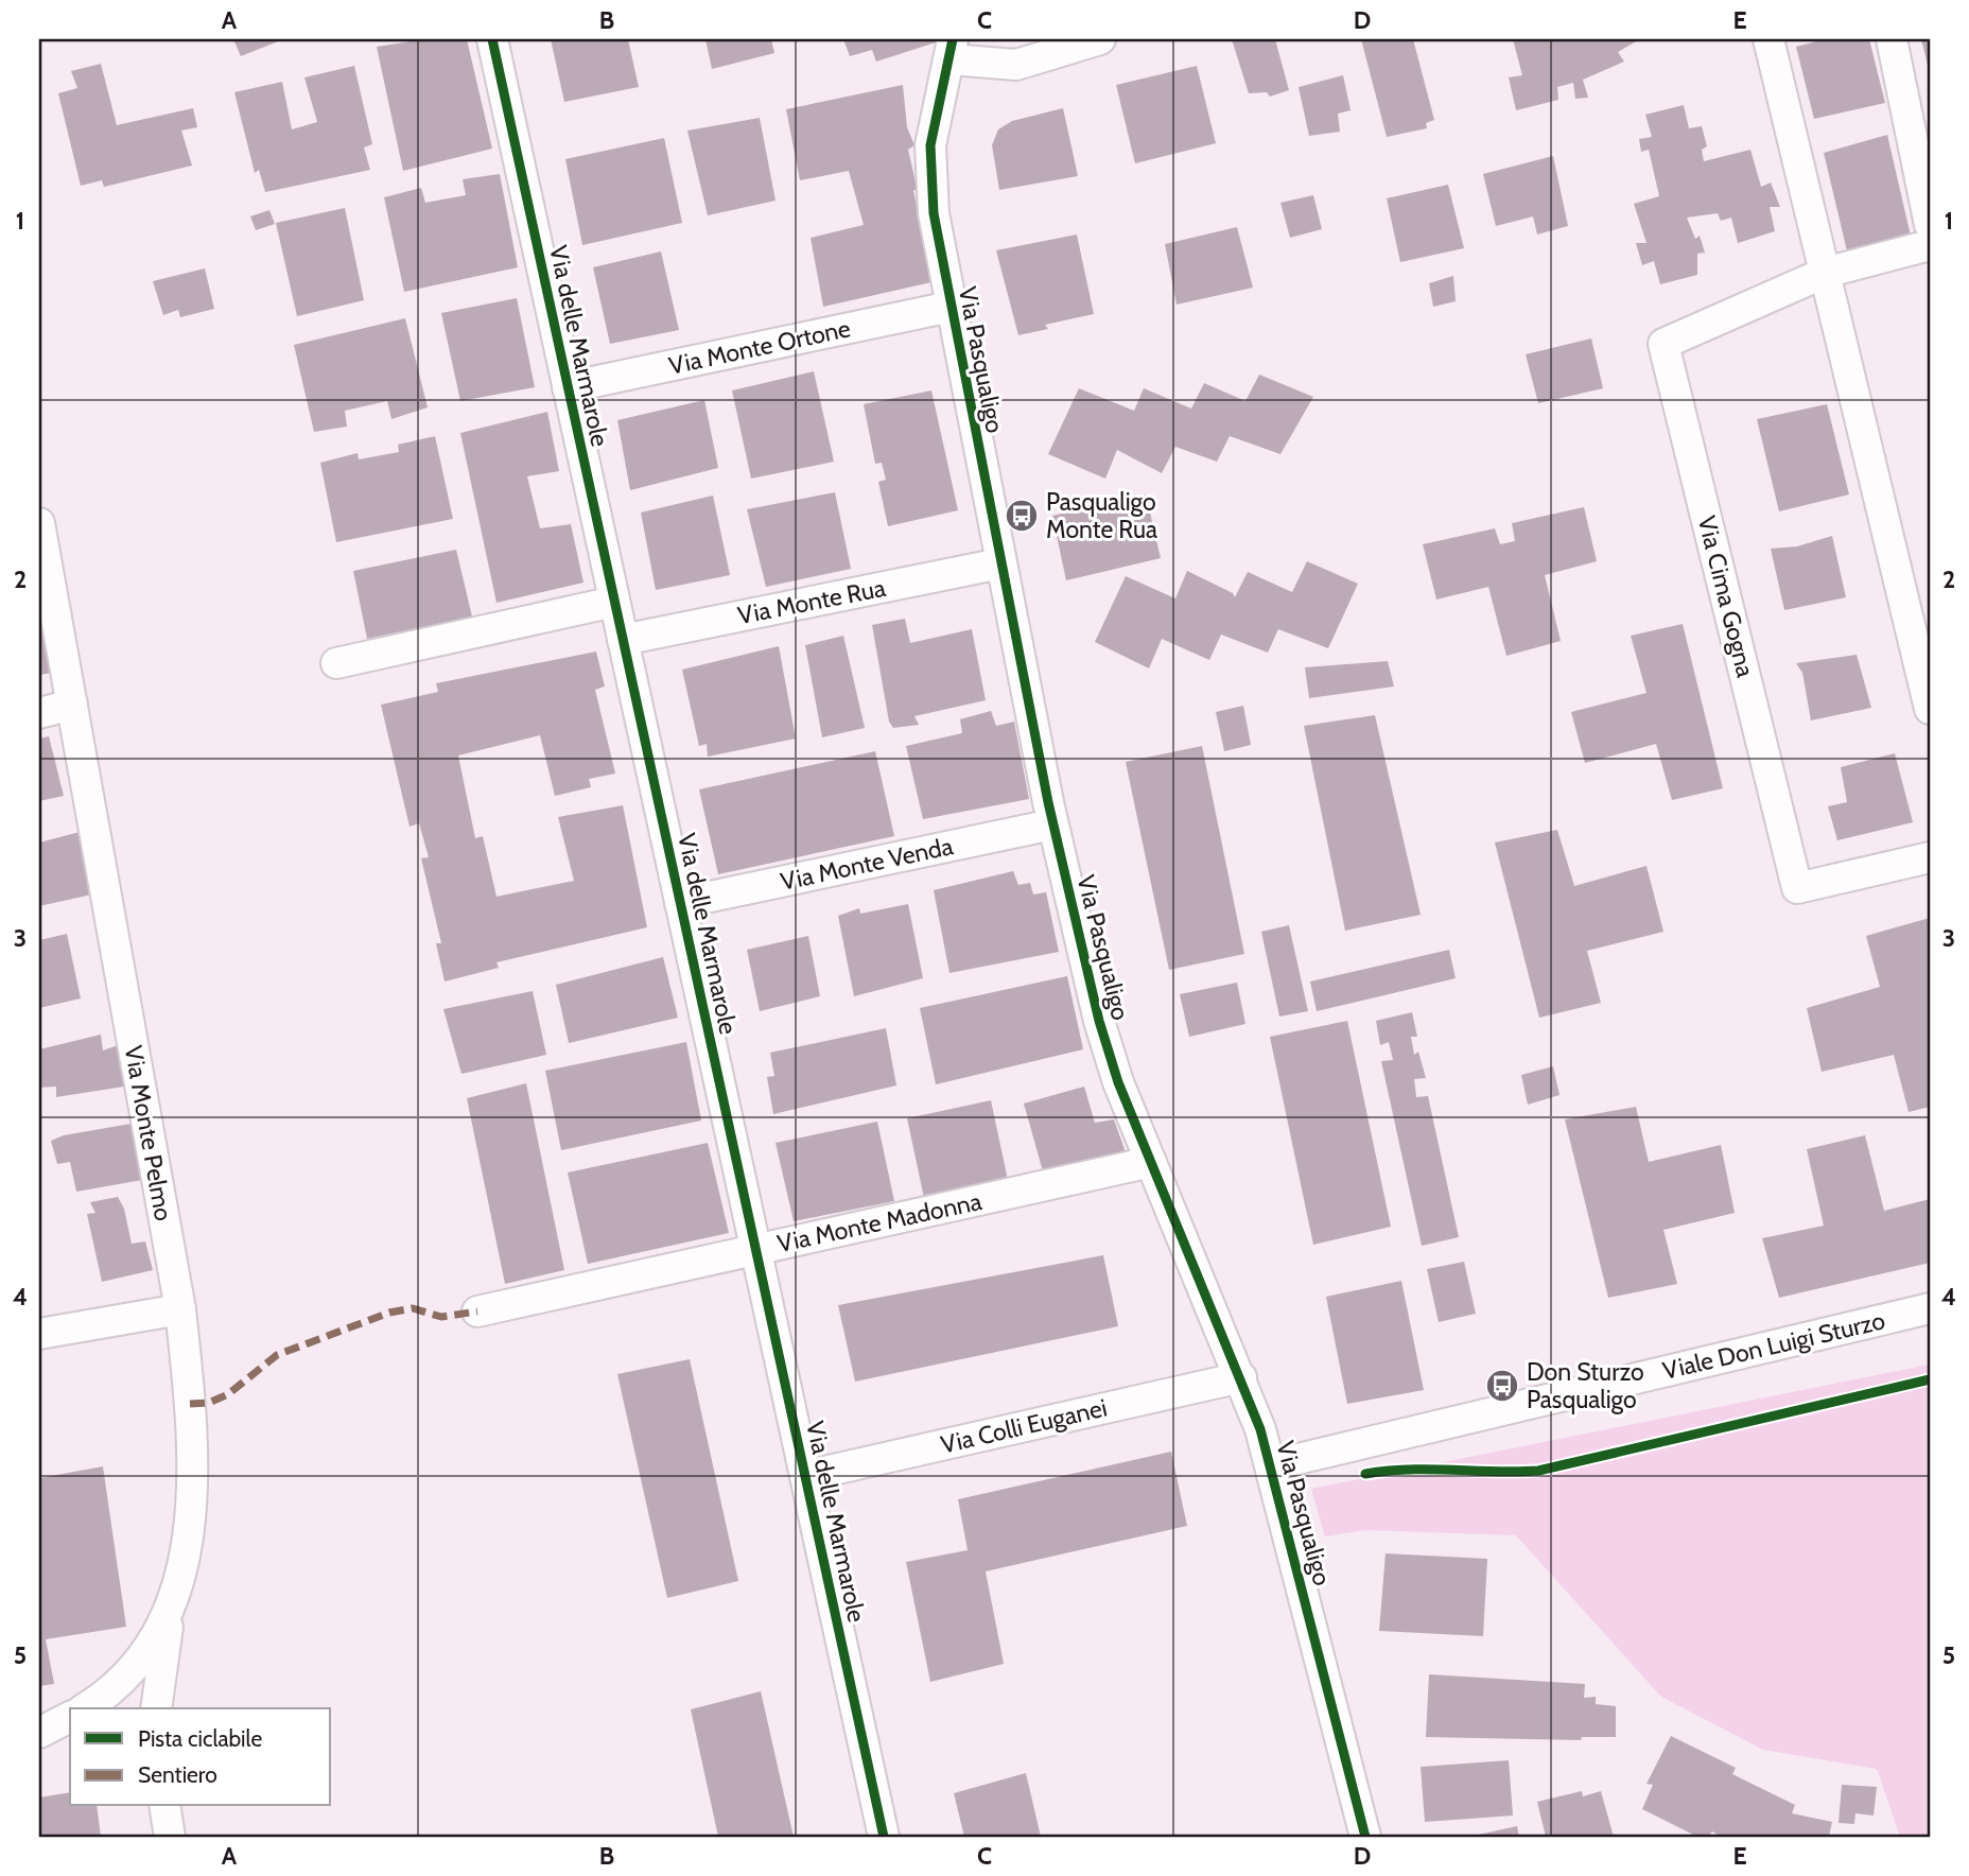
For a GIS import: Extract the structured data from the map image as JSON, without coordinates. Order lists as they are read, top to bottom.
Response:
{
  "streets": {
    "street": [
      "Via delle Marmarole",
      "Via Monte Ortone",
      "Via Pasqualigo",
      "Via Cima Gogna",
      "Via Monte Rua",
      "Via Monte Venda",
      "Via Monte Pelmo",
      "Via Monte Madonna",
      "Viale Don Luigi Sturzo",
      "Via Colli Euganei"
    ]
  },
  "crossings": [
    ["Via delle Marmarole", "Via Monte Ortone"],
    ["Via delle Marmarole", "Via Monte Rua"],
    ["Via delle Marmarole", "Via Monte Venda"],
    ["Via delle Marmarole", "Via Monte Madonna"],
    ["Via delle Marmarole", "Via Colli Euganei"],
    ["Via Monte Ortone", "Via Pasqualigo"],
    ["Via Pasqualigo", "Via Monte Rua"],
    ["Via Pasqualigo", "Via Monte Venda"],
    ["Via Pasqualigo", "Via Monte Madonna"],
    ["Via Pasqualigo", "Viale Don Luigi Sturzo"],
    ["Via Pasqualigo", "Via Colli Euganei"]
  ],
  "places": {
    "bus stop": ["Pasqualigo Monte Rua", "Don Sturzo Pasqualigo"]
  },
  "legend": ["Pista ciclabile", "Sentiero"],
  "grid": {
    "columns": [
      "A",
      "B",
      "C",
      "D",
      "E"
    ],
    "rows": [
      "1",
      "2",
      "3",
      "4",
      "5"
    ]
  }
}
